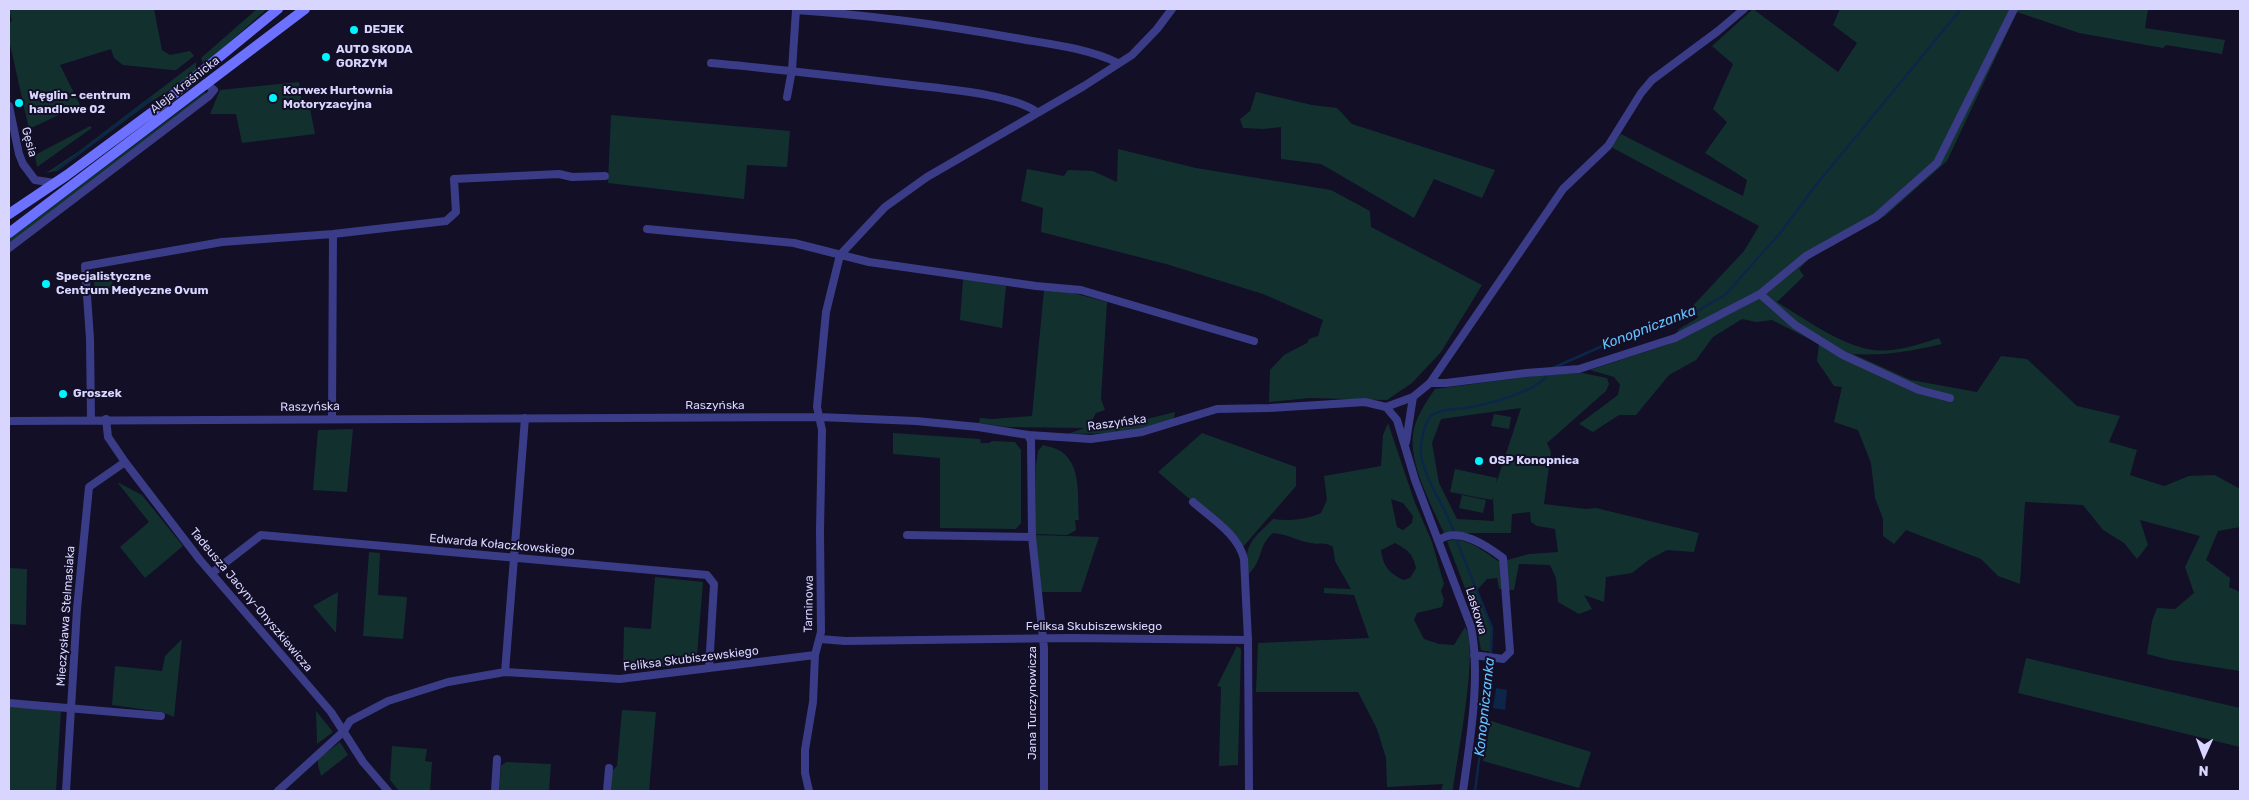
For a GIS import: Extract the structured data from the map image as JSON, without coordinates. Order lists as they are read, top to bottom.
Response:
{
  "streets": {
    "main road": ["Aleja Kraśnicka"],
    "street": [
      "Gęsia",
      "Raszyńska",
      "Edwarda Kołaczkowskiego",
      "Tadeusza Jacyny-Onyszkiewicza",
      "Tarninowa",
      "Laskowa",
      "Mieczysława Stelmasiaka",
      "Feliksa Skubiszewskiego",
      "Jana Turczynowicza"
    ]
  },
  "crossings": [
    ["Raszyńska", "Tadeusza Jacyny-Onyszkiewicza"],
    ["Raszyńska", "Tarninowa"],
    ["Raszyńska", "Laskowa"],
    ["Raszyńska", "Jana Turczynowicza"],
    ["Edwarda Kołaczkowskiego", "Tadeusza Jacyny-Onyszkiewicza"],
    ["Edwarda Kołaczkowskiego", "Feliksa Skubiszewskiego"],
    ["Tadeusza Jacyny-Onyszkiewicza", "Mieczysława Stelmasiaka"],
    ["Tadeusza Jacyny-Onyszkiewicza", "Feliksa Skubiszewskiego"],
    ["Tarninowa", "Feliksa Skubiszewskiego"],
    ["Feliksa Skubiszewskiego", "Jana Turczynowicza"]
  ],
  "water": ["Konopniczanka"],
  "places": [
    "DEJEK",
    "AUTO SKODA GORZYM",
    "Korwex Hurtownia Motoryzacyjna",
    "Węglin - centrum handlowe 02",
    "Specjalistyczne Centrum Medyczne Ovum",
    "Groszek",
    "OSP Konopnica"
  ],
  "north": "bottom"
}
